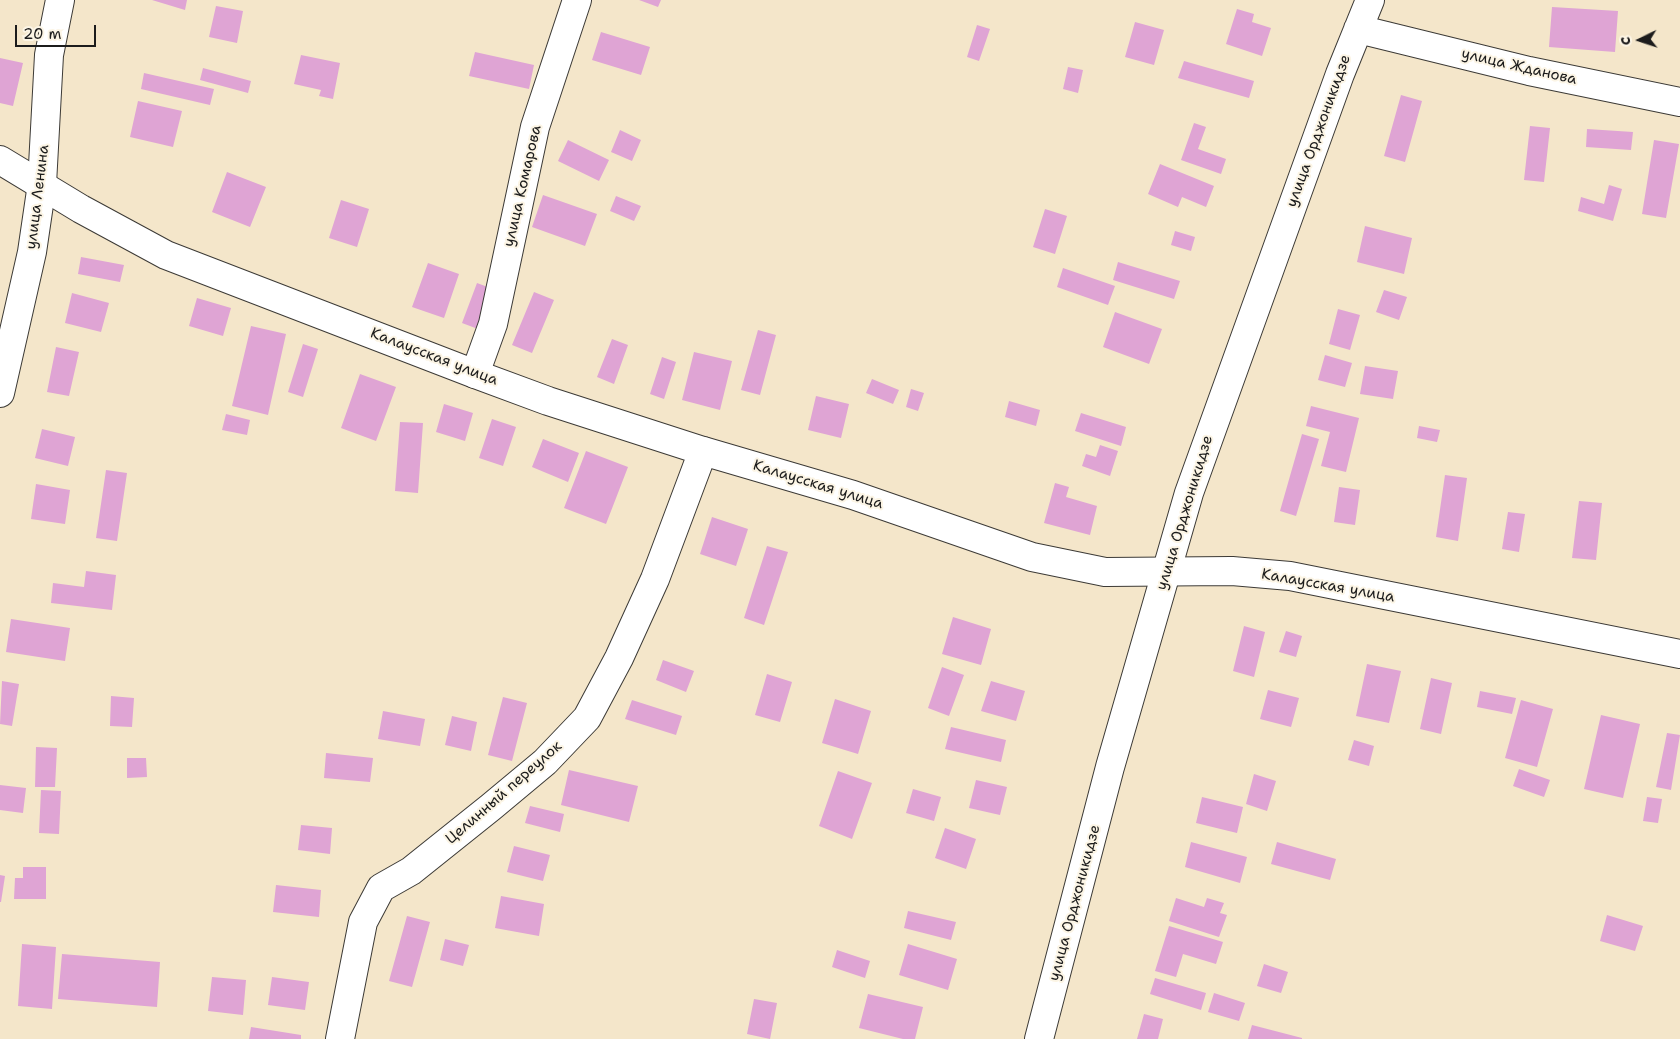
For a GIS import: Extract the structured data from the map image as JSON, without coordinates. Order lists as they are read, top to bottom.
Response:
{
  "streets": {
    "street": [
      "улица Жданова",
      "улица Орджоникидзе",
      "улица Комарова",
      "улица Ленина",
      "Калаусская улица",
      "Целинный переулок"
    ]
  },
  "crossings": [
    ["улица Жданова", "улица Орджоникидзе"],
    ["улица Орджоникидзе", "Калаусская улица"],
    ["улица Комарова", "Калаусская улица"],
    ["улица Ленина", "Калаусская улица"],
    ["Калаусская улица", "Целинный переулок"]
  ],
  "scale_bar": "20 m",
  "north": "left"
}
